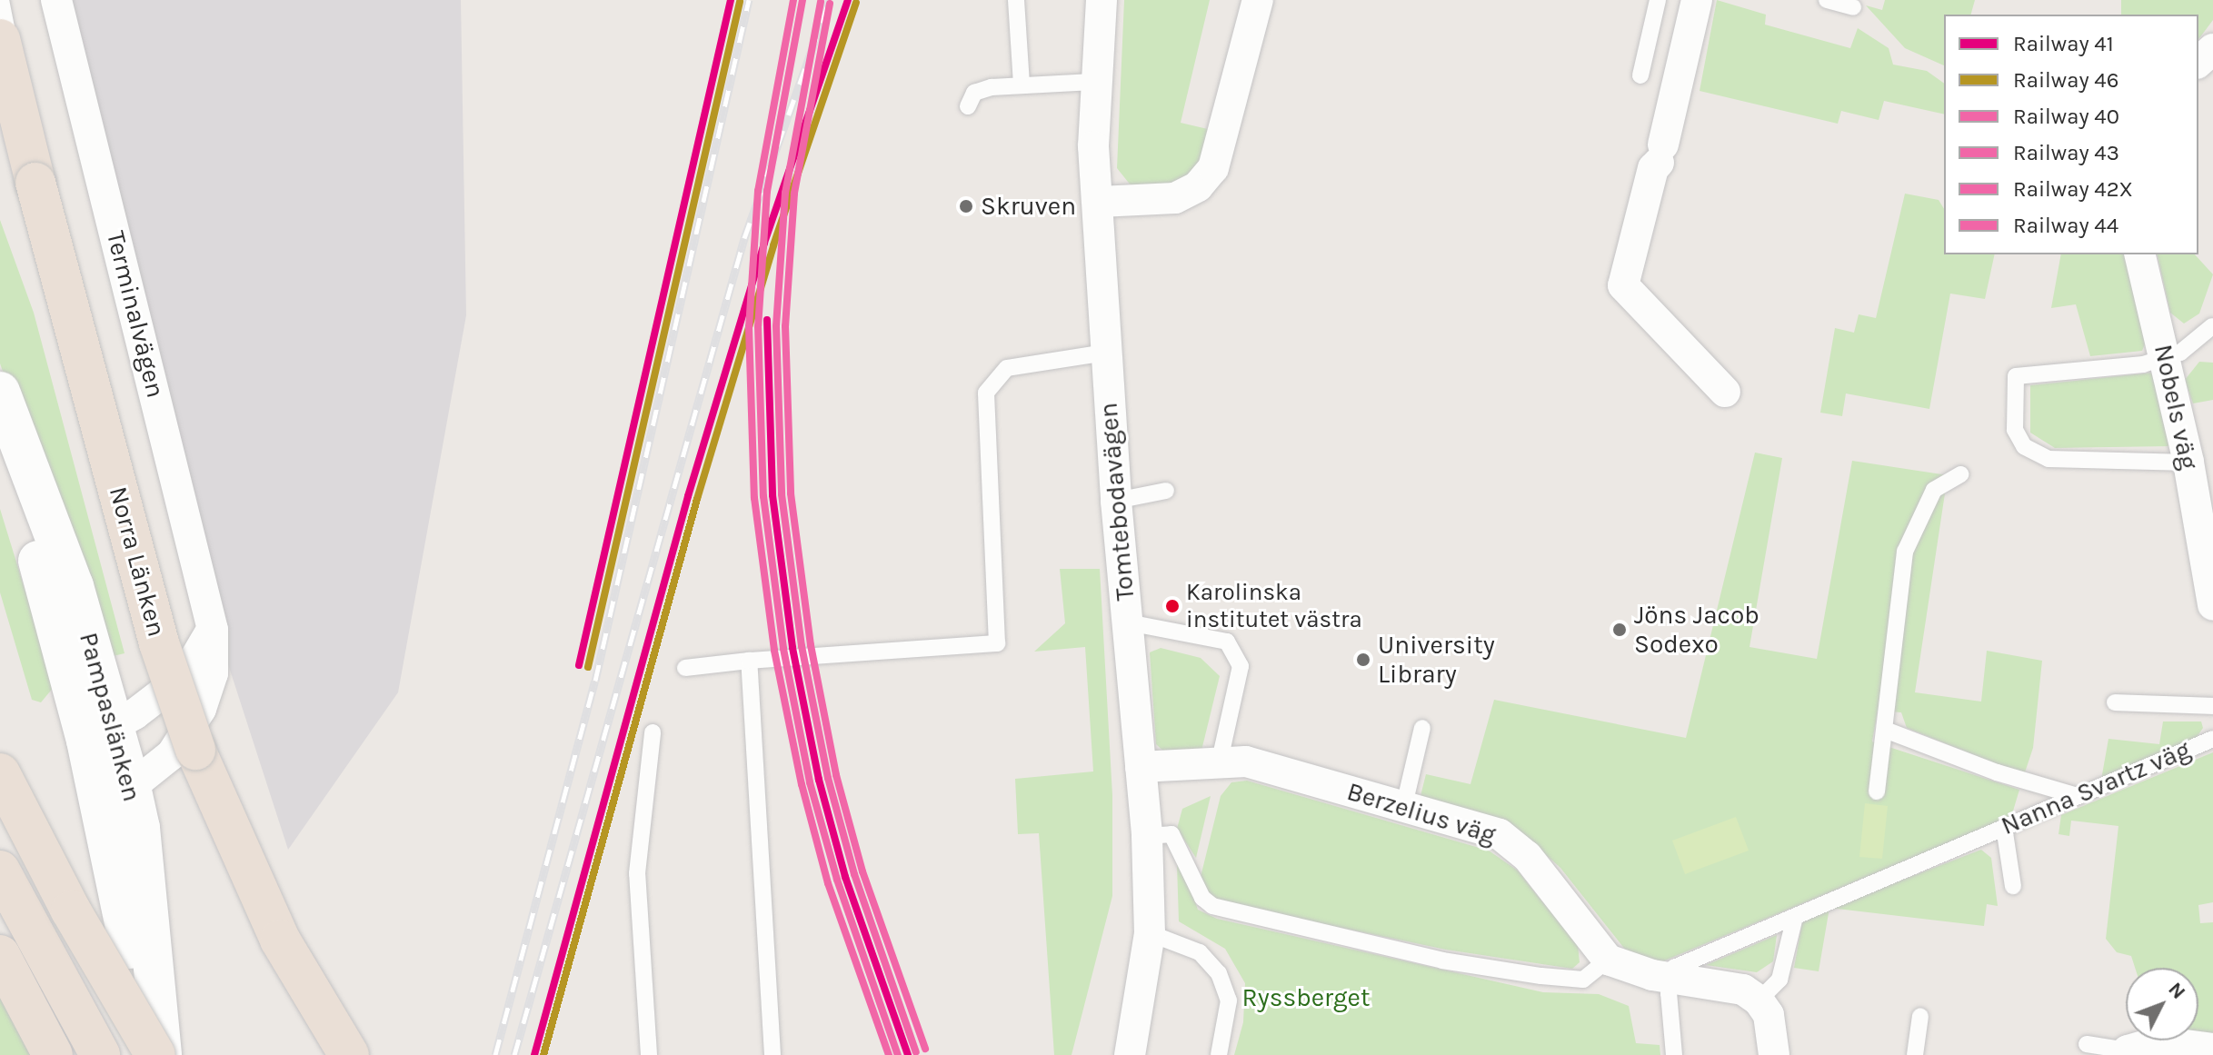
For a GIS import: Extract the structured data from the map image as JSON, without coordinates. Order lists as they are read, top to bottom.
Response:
{
  "streets": {
    "highway": ["Norra Länken"],
    "main road": ["Pampaslänken"],
    "street": [
      "Terminalvägen",
      "Nobels väg",
      "Tomtebodavägen",
      "Berzelius väg"
    ],
    "lane": ["Nanna Svartz väg"]
  },
  "crossings": [
    ["Terminalvägen", "Pampaslänken"],
    ["Tomtebodavägen", "Berzelius väg"]
  ],
  "parks": ["Ryssberget"],
  "places": [
    "Skruven",
    "Karolinska institutet västra",
    "Jöns Jacob Sodexo",
    "University Library"
  ],
  "lines": [
    "rail line 41",
    "rail line 40",
    "rail line 42X",
    "rail line 46",
    "rail line 43",
    "rail line 44"
  ],
  "legend": [
    "Railway 41",
    "Railway 46",
    "Railway 40",
    "Railway 43",
    "Railway 42X",
    "Railway 44"
  ],
  "north": "top right"
}
